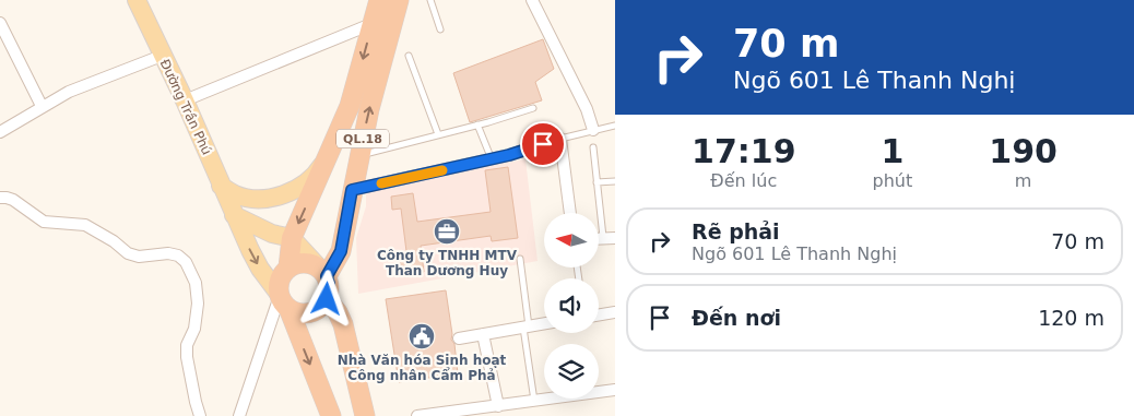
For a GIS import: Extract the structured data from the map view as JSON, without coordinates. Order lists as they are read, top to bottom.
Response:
{
  "streets": {
    "highway": ["QL.18"],
    "main road": ["Đường Trần Phú"]
  },
  "crossings": [
    ["Đường Trần Phú", "QL.18"]
  ],
  "places": {
    "office": ["Công ty TNHH MTV Than Dương Huy"],
    "public building": ["Nhà Văn hóa Sinh hoạt Công nhân Cẩm Phả"]
  },
  "north": "left",
  "page": {
    "turn": ["70 m", "Ngõ 601 Lê Thanh Nghị"],
    "eta": [
      "17:19",
      "Đến lúc",
      "1",
      "phút",
      "190",
      "m"
    ],
    "list": [
      {
        "name": "Rẽ phải",
        "note": "Ngõ 601 Lê Thanh Nghị",
        "value": "70 m"
      },
      {
        "name": "Đến nơi",
        "value": "120 m"
      }
    ]
  }
}
